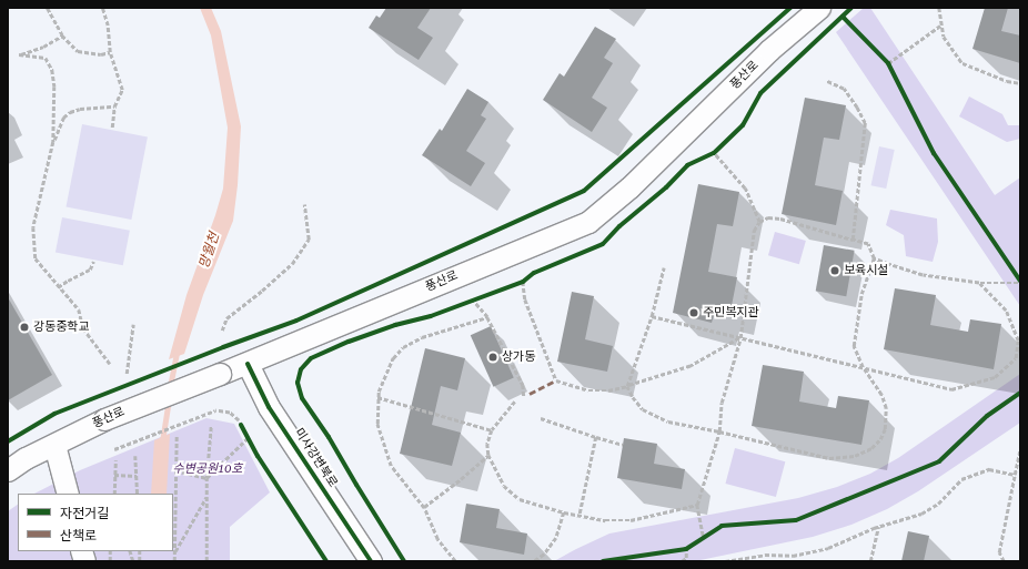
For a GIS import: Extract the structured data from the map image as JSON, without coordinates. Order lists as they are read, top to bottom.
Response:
{
  "streets": {
    "street": ["풍산로", "미사강변북로"]
  },
  "crossings": [
    ["풍산로", "미사강변북로"]
  ],
  "water": ["망월천"],
  "parks": ["수변공원10호"],
  "places": [
    "보육시설",
    "주민복지관",
    "강동중학교",
    "상가동"
  ],
  "legend": ["자전거길", "산책로"]
}
